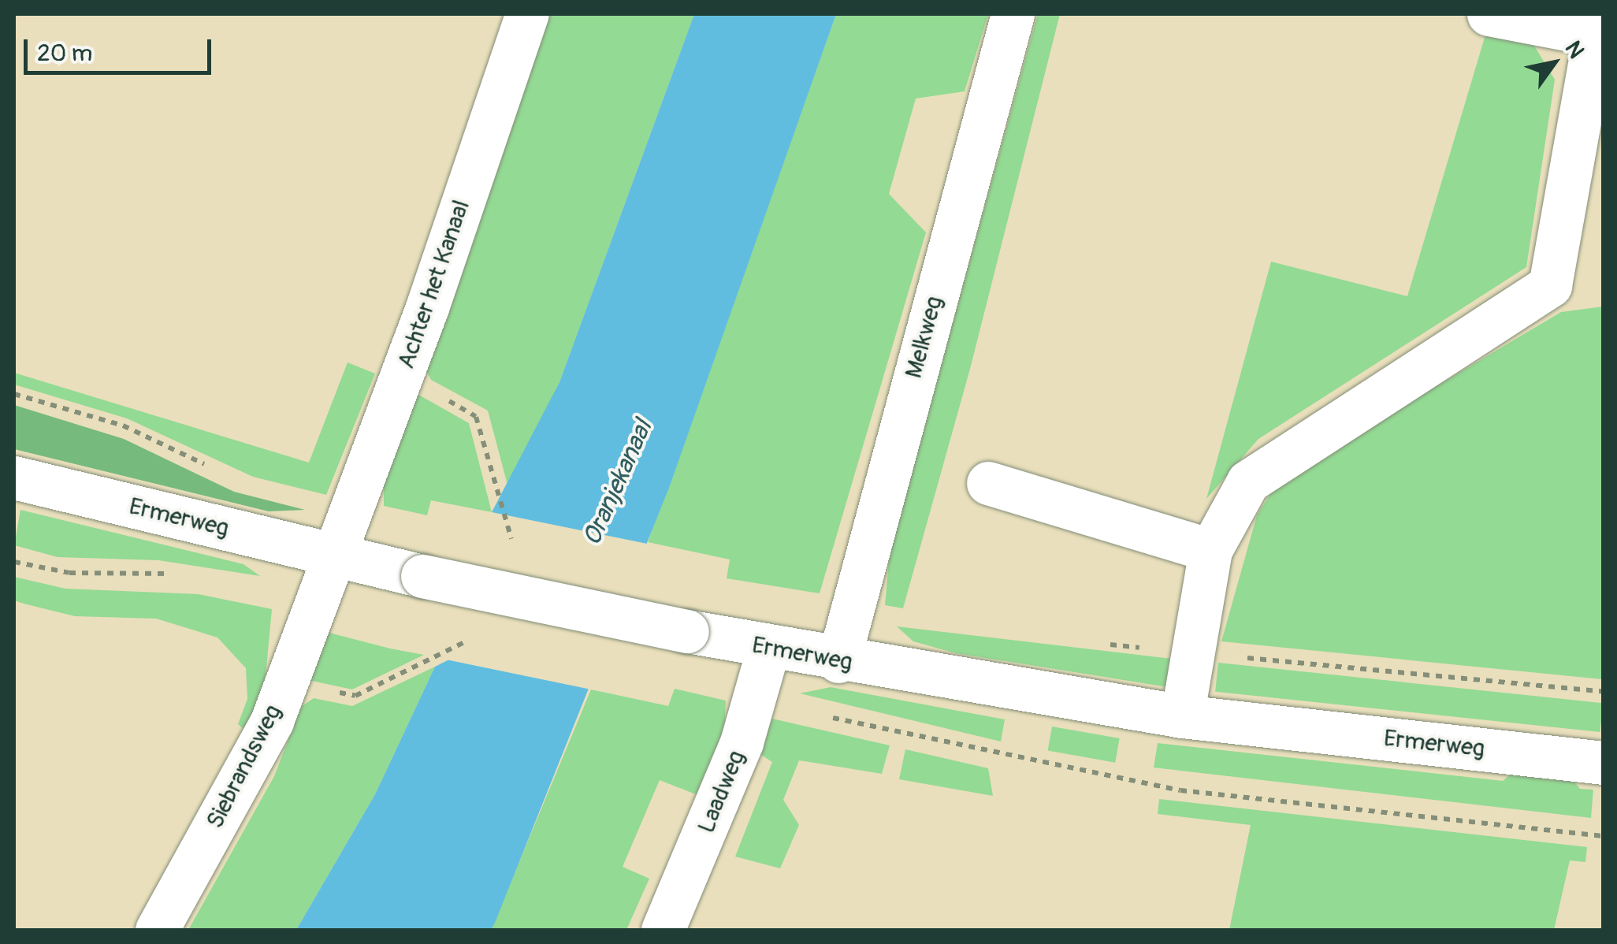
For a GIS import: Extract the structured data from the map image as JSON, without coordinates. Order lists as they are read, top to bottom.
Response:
{
  "streets": {
    "street": [
      "Achter het Kanaal",
      "Melkweg",
      "Ermerweg",
      "Siebrandsweg",
      "Laadweg"
    ]
  },
  "crossings": [
    ["Achter het Kanaal", "Ermerweg"],
    ["Achter het Kanaal", "Siebrandsweg"],
    ["Melkweg", "Ermerweg"],
    ["Ermerweg", "Siebrandsweg"],
    ["Ermerweg", "Laadweg"]
  ],
  "water": ["Oranjekanaal"],
  "scale_bar": "20 m",
  "north": "top right"
}
